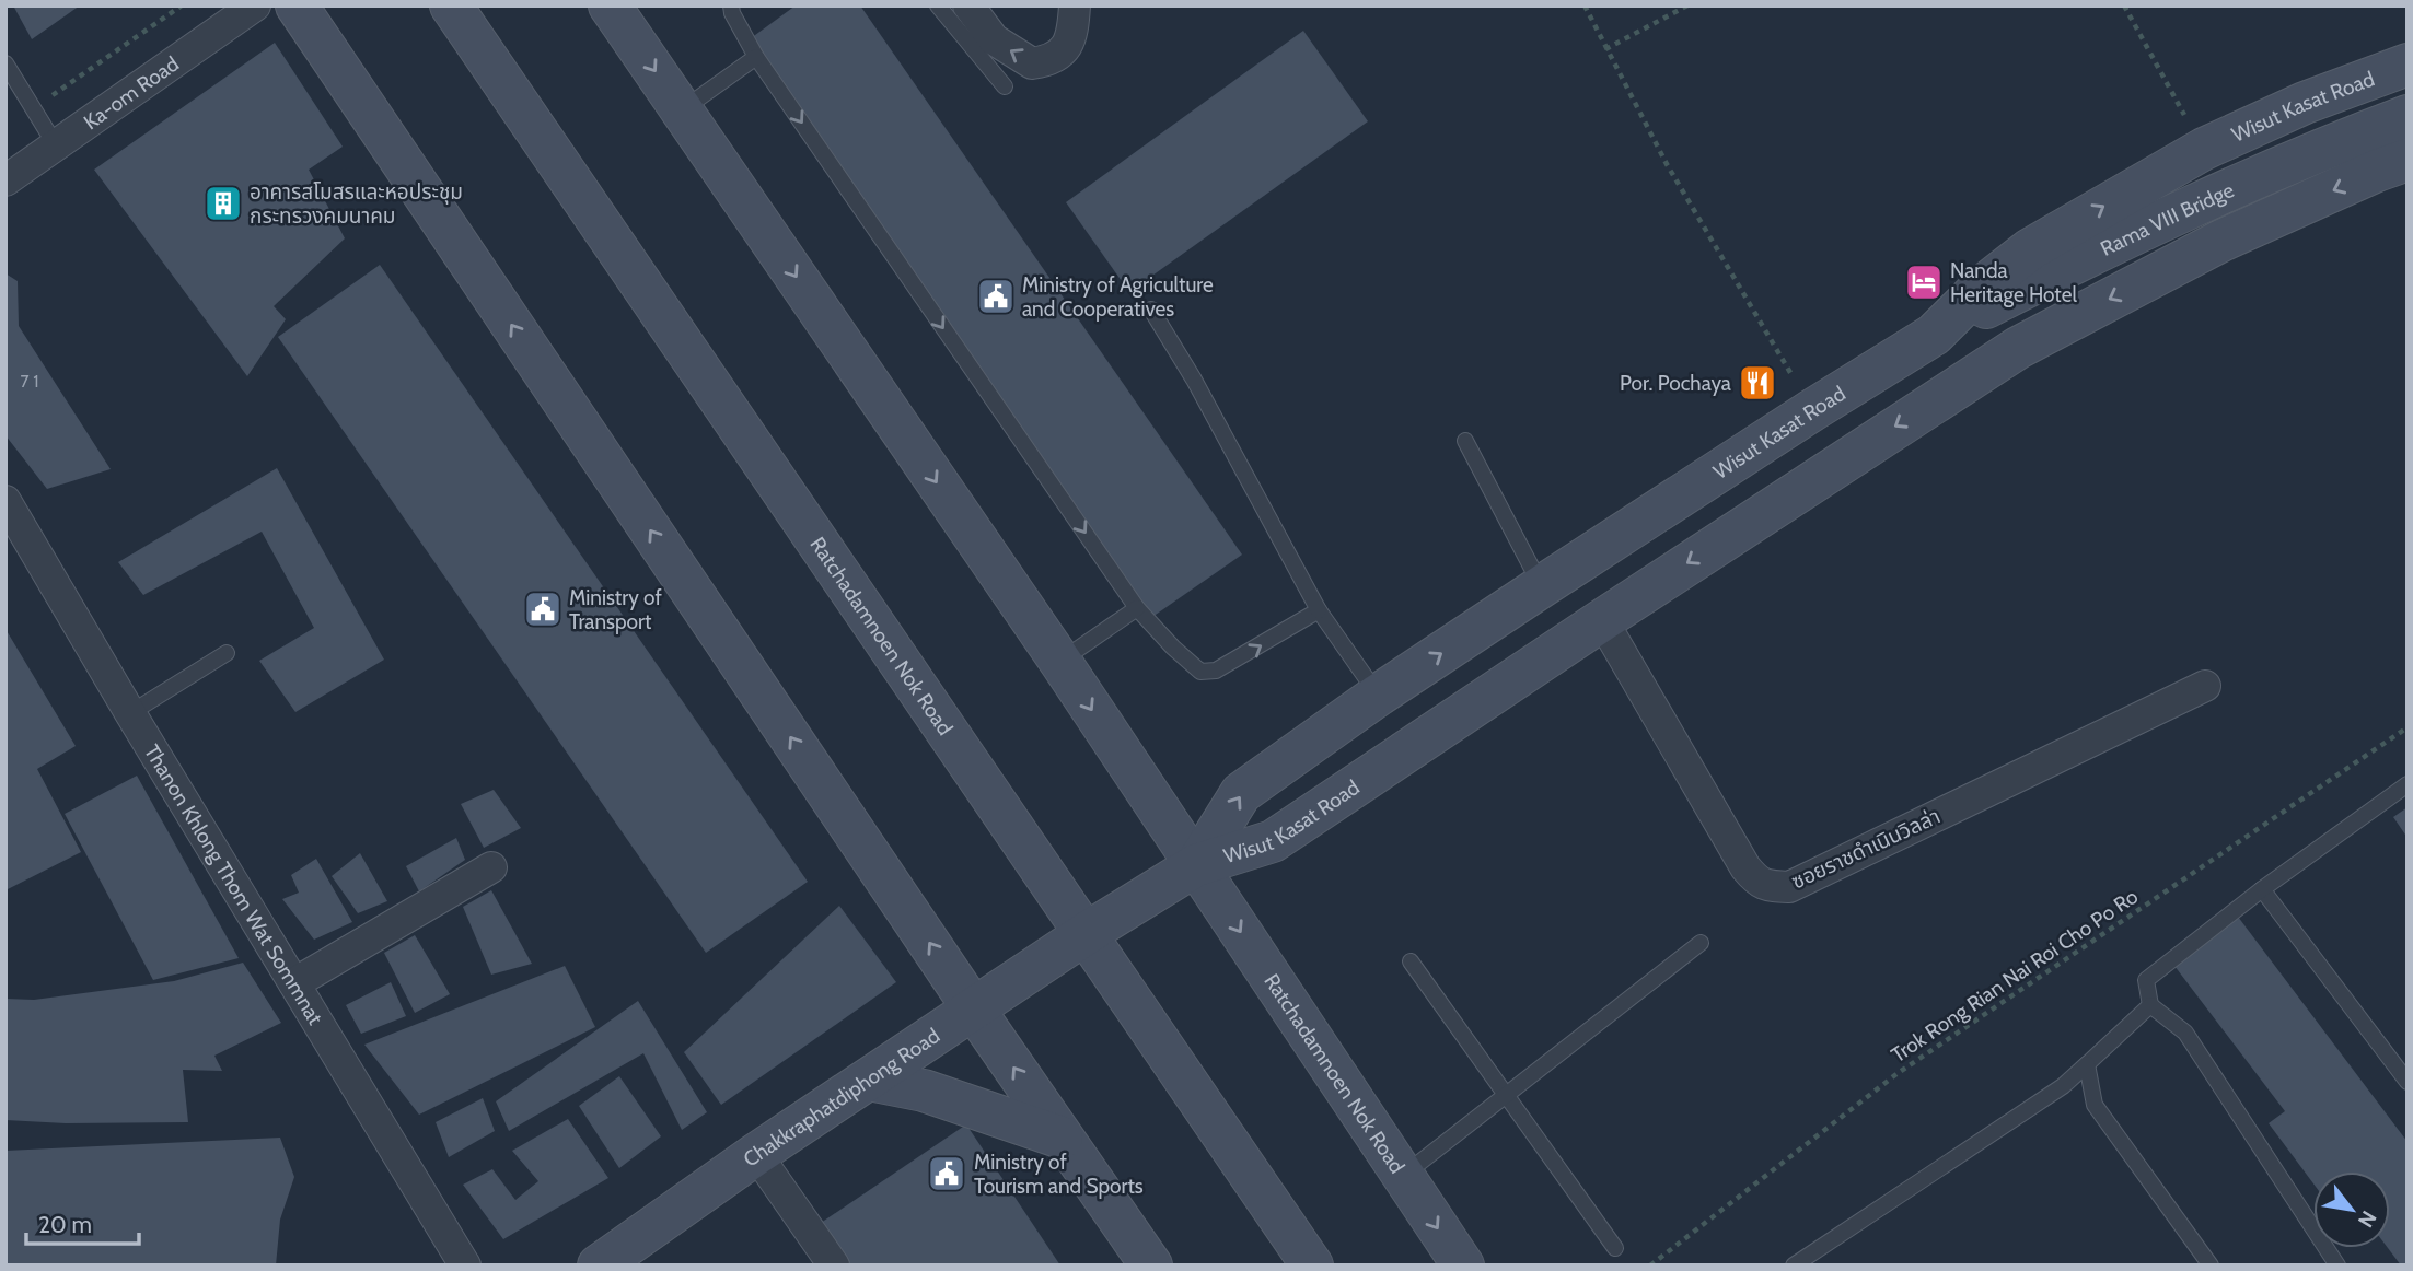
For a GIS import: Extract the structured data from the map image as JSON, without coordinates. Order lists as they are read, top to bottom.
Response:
{
  "streets": {
    "main road": [
      "Wisut Kasat Road",
      "Rama VIII Bridge",
      "Ratchadamnoen Nok Road",
      "Chakkraphatdiphong Road"
    ],
    "street": ["Ka-om Road", "ซอยราชดำเนินวิลล่า", "Thanon Khlong Thom Wat Sommnat"],
    "path": ["Trok Rong Rian Nai Roi Cho Po Ro"]
  },
  "crossings": [
    ["Wisut Kasat Road", "Rama VIII Bridge"],
    ["Wisut Kasat Road", "Ratchadamnoen Nok Road"],
    ["Wisut Kasat Road", "ซอยราชดำเนินวิลล่า"],
    ["Wisut Kasat Road", "Chakkraphatdiphong Road"],
    ["Ratchadamnoen Nok Road", "Chakkraphatdiphong Road"]
  ],
  "places": {
    "building": ["อาคารสโมสรและหอประชุม กระทรวงคมนาคม"],
    "hotel": ["Nanda Heritage Hotel"],
    "public building": ["Ministry of Agriculture and Cooperatives", "Ministry of Transport", "Ministry of Tourism and Sports"],
    "restaurant": ["Por. Pochaya"]
  },
  "house_numbers": ["7 1"],
  "scale_bar": "20 m",
  "north": "bottom right"
}
